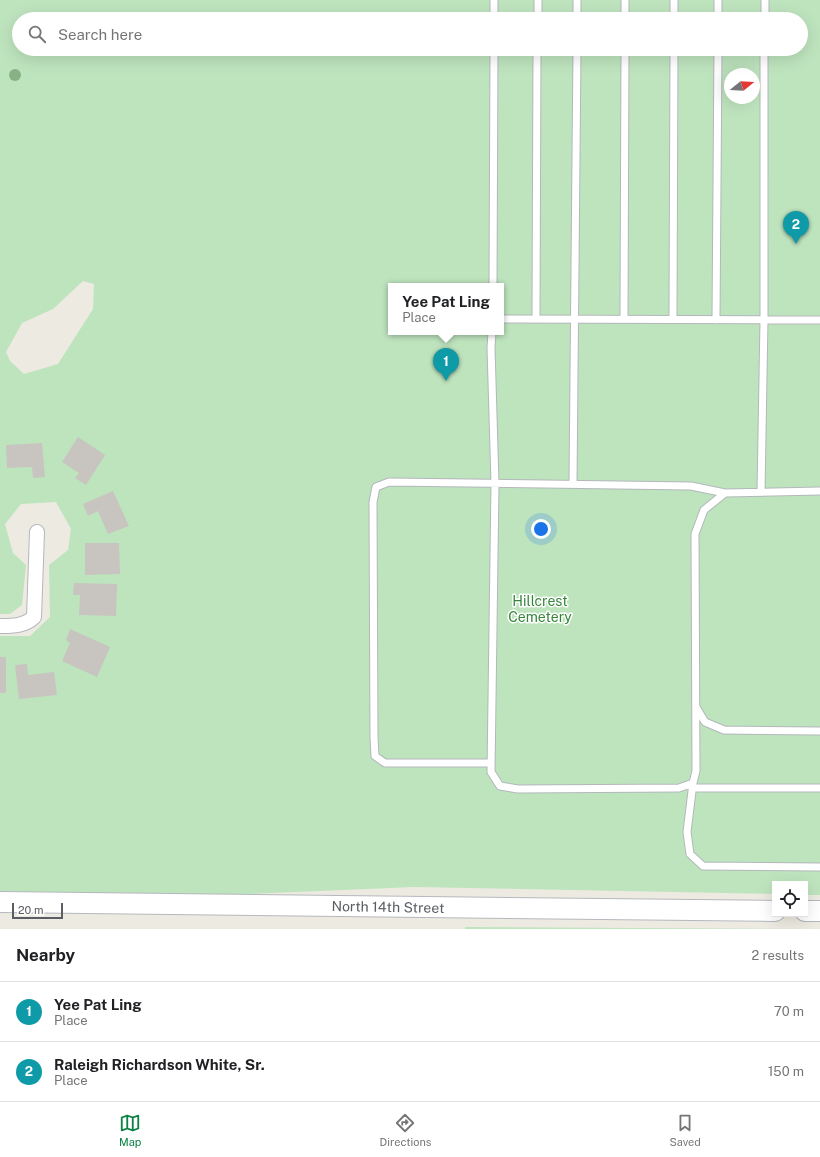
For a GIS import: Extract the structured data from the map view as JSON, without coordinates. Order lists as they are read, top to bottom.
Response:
{
  "streets": {
    "street": ["North 14th Street"]
  },
  "parks": ["Hillcrest Cemetery"],
  "scale_bar": "20 m",
  "north": "right",
  "page": {
    "search": "Search here",
    "pins": ["2", "1"],
    "popup": ["Yee Pat Ling", "Place"],
    "scale": "20 m",
    "heading": ["Nearby", "2 results"],
    "list": [
      {
        "mark": "1",
        "name": "Yee Pat Ling",
        "note": "Place",
        "value": "70 m"
      },
      {
        "mark": "2",
        "name": "Raleigh Richardson White, Sr.",
        "note": "Place",
        "value": "150 m"
      }
    ],
    "nav": ["Map", "Directions", "Saved"]
  }
}
